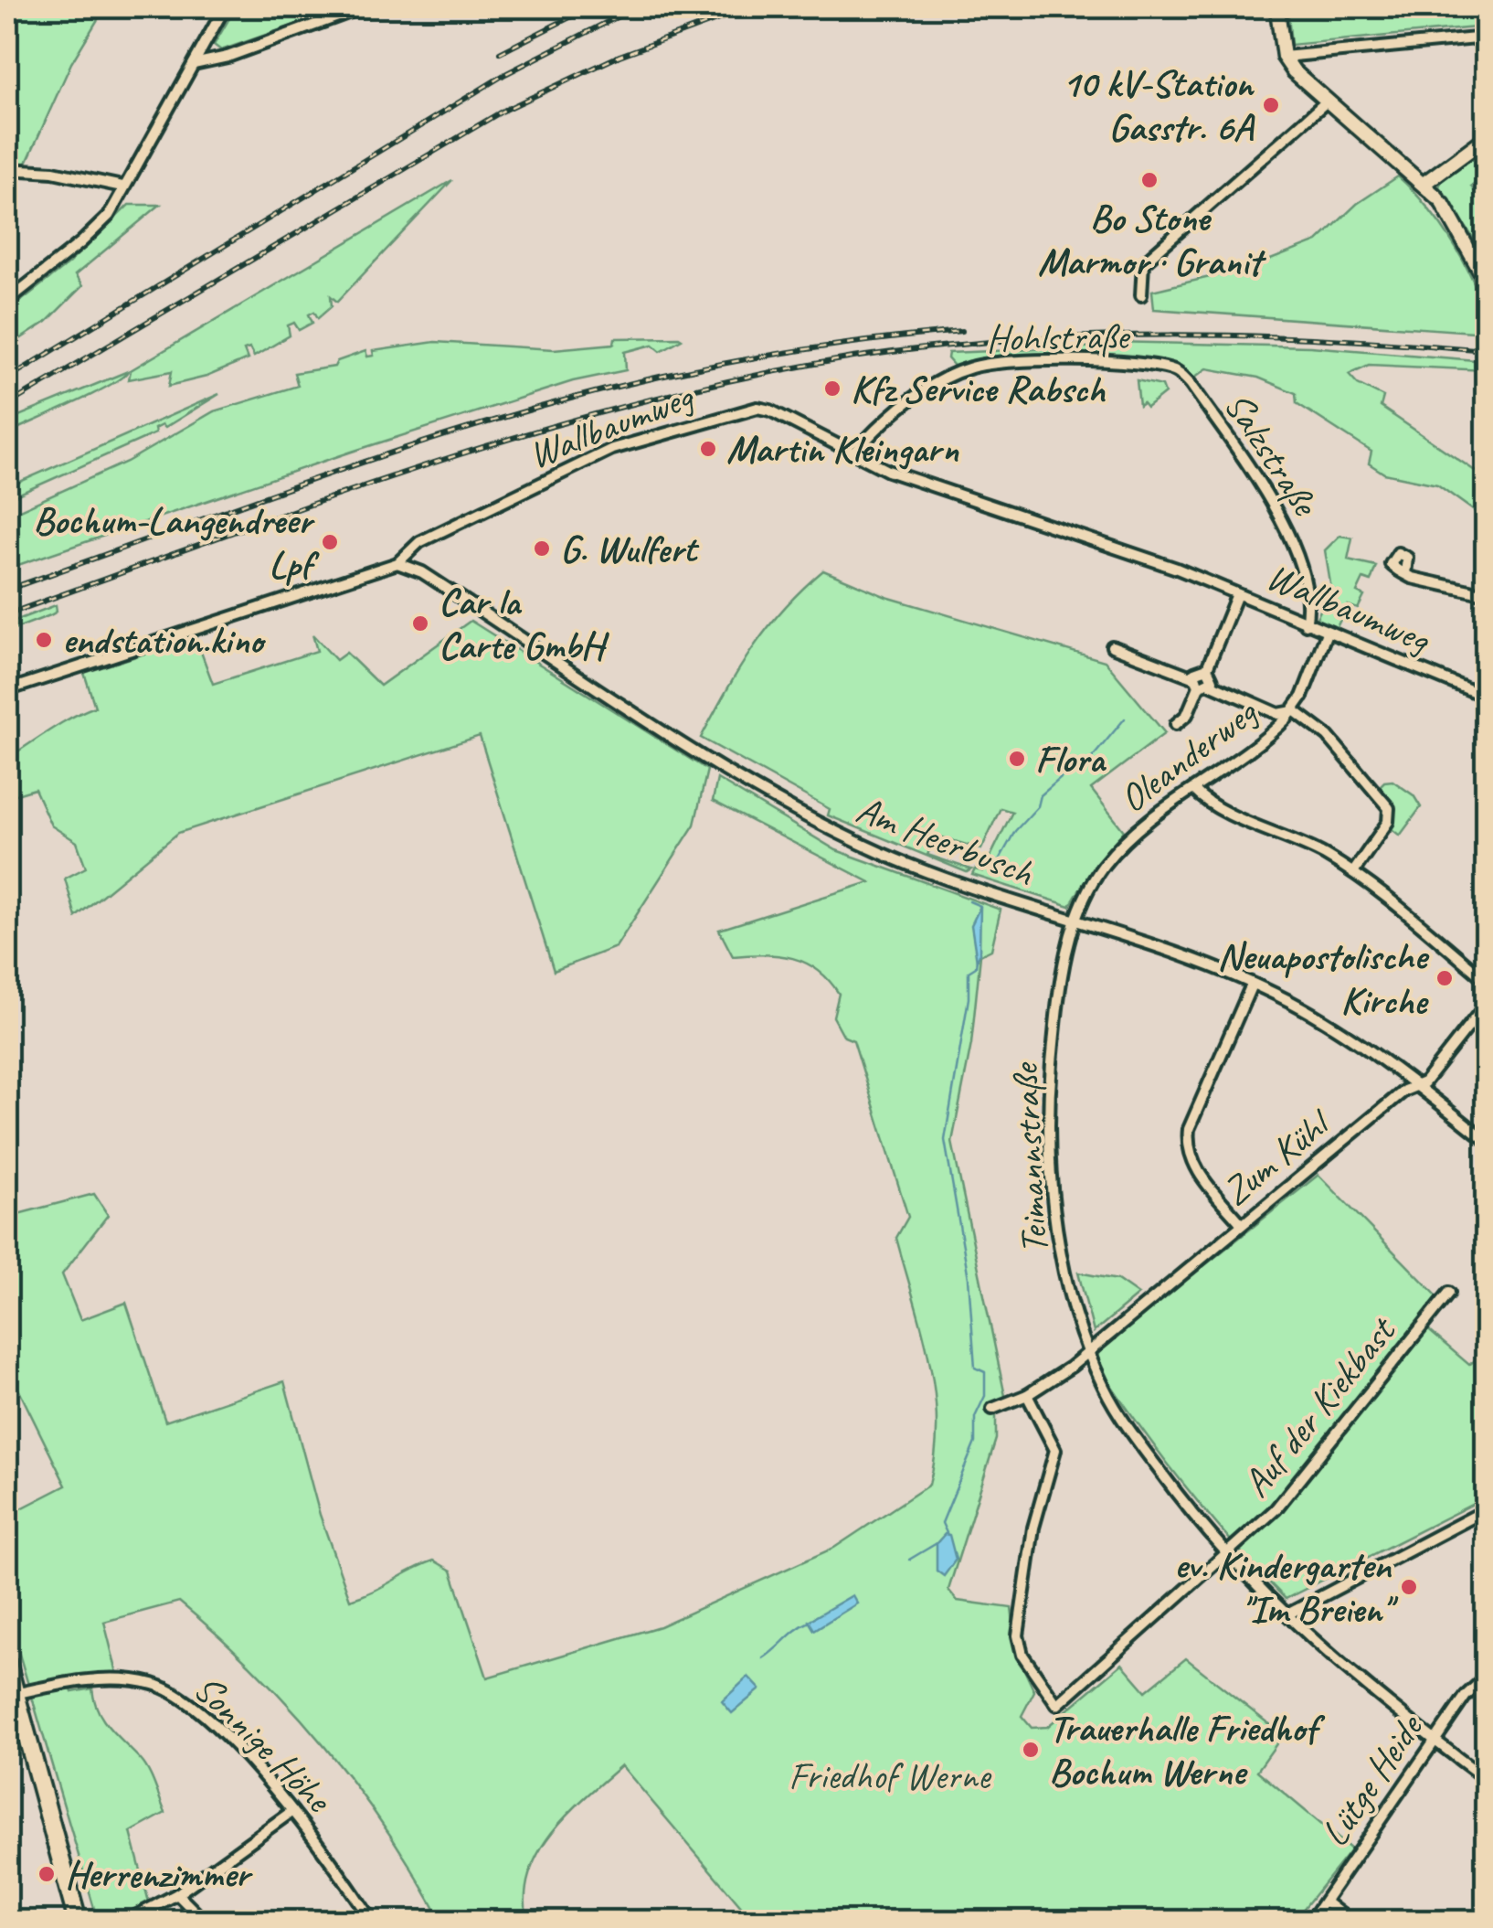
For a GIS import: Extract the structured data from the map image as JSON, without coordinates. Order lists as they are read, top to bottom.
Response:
{
  "streets": {
    "street": [
      "Hohlstraße",
      "Wallbaumweg",
      "Salzstraße",
      "Oleanderweg",
      "Am Heerbusch",
      "Teimannstraße",
      "Zum Kühl",
      "Auf der Kiekbast",
      "Sonnige Höhe",
      "Lütge Heide"
    ]
  },
  "crossings": [
    ["Hohlstraße", "Wallbaumweg"],
    ["Hohlstraße", "Salzstraße"],
    ["Wallbaumweg", "Salzstraße"],
    ["Wallbaumweg", "Oleanderweg"],
    ["Wallbaumweg", "Am Heerbusch"],
    ["Oleanderweg", "Am Heerbusch"],
    ["Oleanderweg", "Teimannstraße"],
    ["Am Heerbusch", "Teimannstraße"],
    ["Am Heerbusch", "Zum Kühl"],
    ["Teimannstraße", "Zum Kühl"],
    ["Teimannstraße", "Auf der Kiekbast"],
    ["Teimannstraße", "Lütge Heide"],
    ["Zum Kühl", "Auf der Kiekbast"]
  ],
  "parks": ["Friedhof Werne"],
  "places": [
    "10 kV-Station Gasstr. 6A",
    "Bo Stone Marmor · Granit",
    "Kfz Service Rabsch",
    "Martin Kleingarn",
    "Bochum-Langendreer Lpf",
    "G. Wulfert",
    "Car la Carte GmbH",
    "endstation.kino",
    "Flora",
    "Neuapostolische Kirche",
    "ev. Kindergarten \"Im Breien\"",
    "Trauerhalle Friedhof Bochum Werne",
    "Herrenzimmer"
  ]
}
